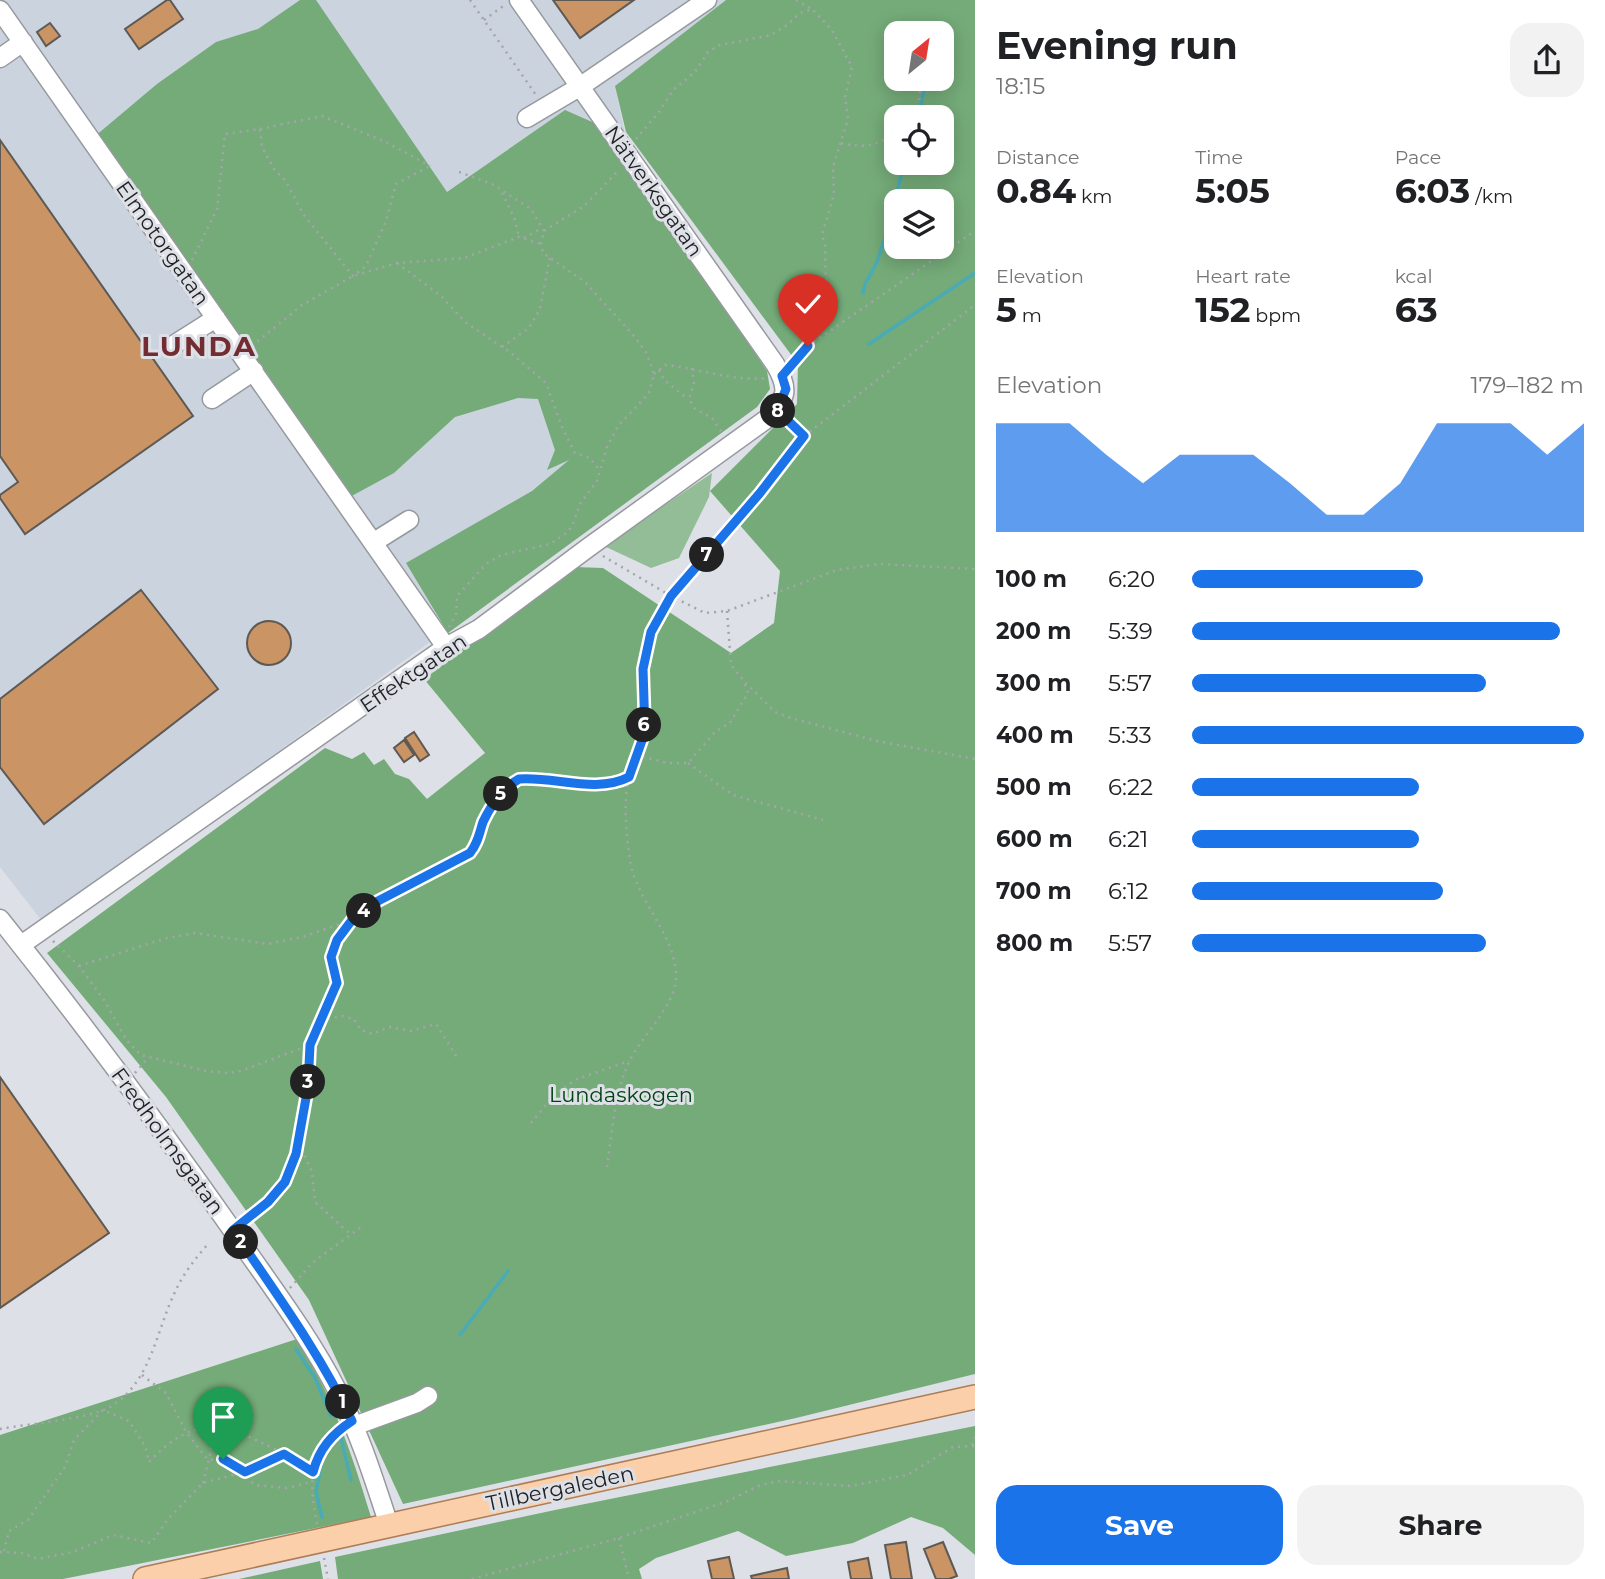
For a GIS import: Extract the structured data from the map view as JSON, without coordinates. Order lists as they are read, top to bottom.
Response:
{
  "streets": {
    "main road": ["Tillbergaleden"],
    "street": [
      "Nätverksgatan",
      "Elmotorgatan",
      "Effektgatan",
      "Fredholmsgatan"
    ]
  },
  "crossings": [
    ["Elmotorgatan", "Effektgatan"],
    ["Effektgatan", "Fredholmsgatan"],
    ["Fredholmsgatan", "Tillbergaleden"]
  ],
  "districts": ["LUNDA"],
  "parks": ["Lundaskogen"],
  "north": "top right",
  "page": {
    "heading": ["Evening run", "18:15"],
    "stats": [
      ["Distance", "0.84 km"],
      ["Time", "5:05"],
      ["Pace", "6:03 /km"],
      ["Elevation", "5 m"],
      ["Heart rate", "152 bpm"],
      ["kcal", "63"]
    ],
    "chart": ["Elevation", "179–182 m"],
    "pins": [
      "8",
      "7",
      "6",
      "5",
      "4",
      "3",
      "2",
      "1"
    ],
    "list": [
      {
        "name": "100 m",
        "note": "6:20"
      },
      {
        "name": "200 m",
        "note": "5:39"
      },
      {
        "name": "300 m",
        "note": "5:57"
      },
      {
        "name": "400 m",
        "note": "5:33"
      },
      {
        "name": "500 m",
        "note": "6:22"
      },
      {
        "name": "600 m",
        "note": "6:21"
      },
      {
        "name": "700 m",
        "note": "6:12"
      },
      {
        "name": "800 m",
        "note": "5:57"
      }
    ],
    "buttons": ["Save", "Share"]
  }
}
